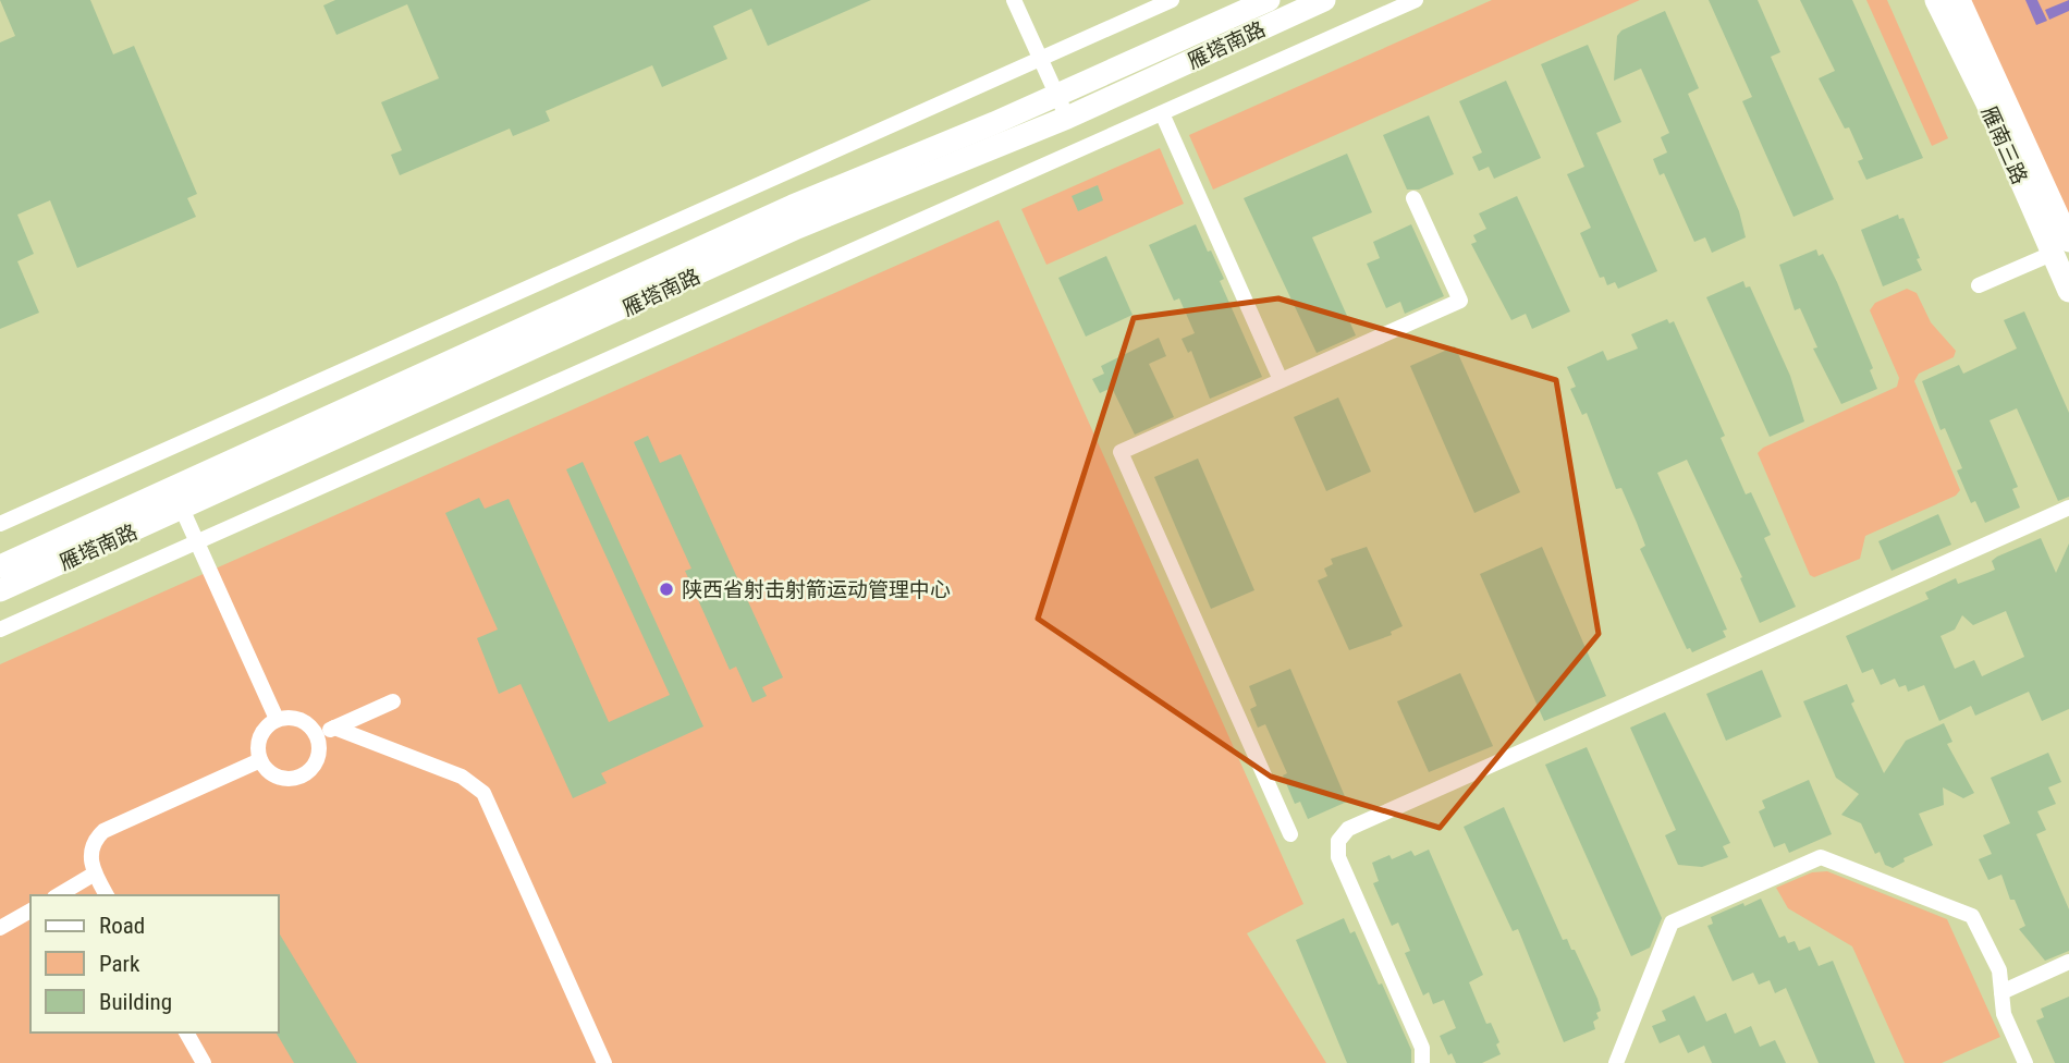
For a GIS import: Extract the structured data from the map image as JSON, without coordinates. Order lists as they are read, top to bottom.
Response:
{
  "streets": {
    "main road": ["雁塔南路", "雁南三路"]
  },
  "places": ["陕西省射击射箭运动管理中心"],
  "legend": ["Road", "Park", "Building"]
}
